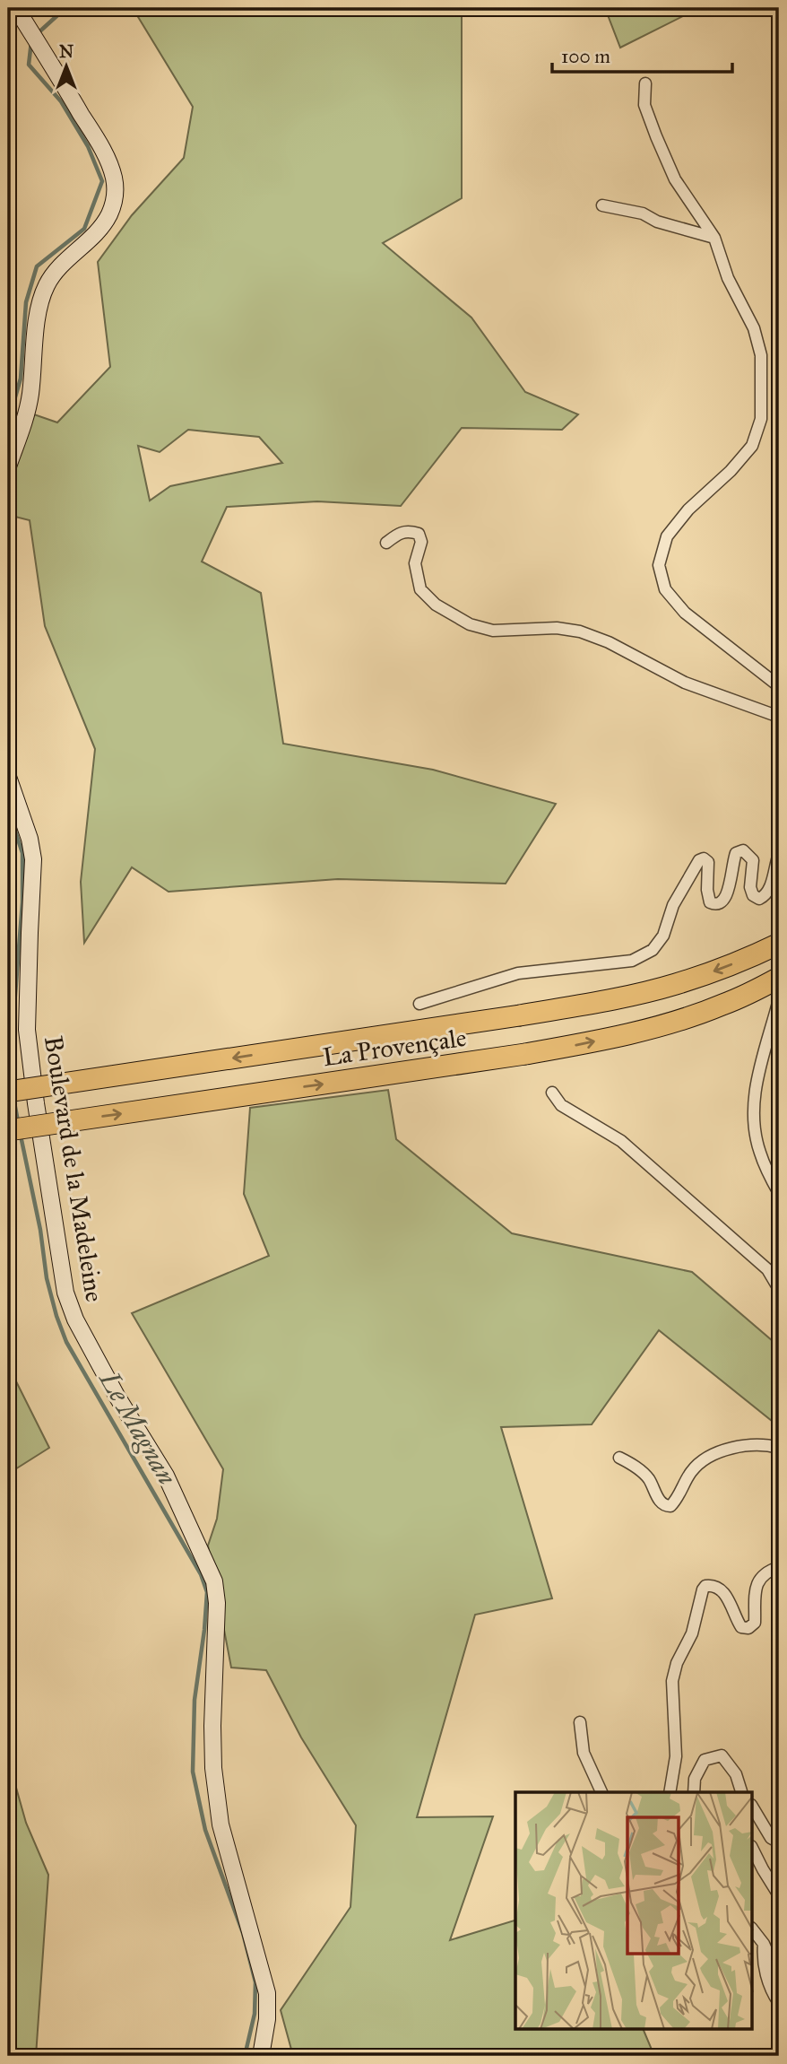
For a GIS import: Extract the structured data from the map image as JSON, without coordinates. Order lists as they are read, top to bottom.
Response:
{
  "streets": {
    "highway": ["La Provençale"],
    "street": ["Boulevard de la Madeleine"]
  },
  "water": ["Le Magnan"],
  "scale_bar": "100 m",
  "north": "top"
}
